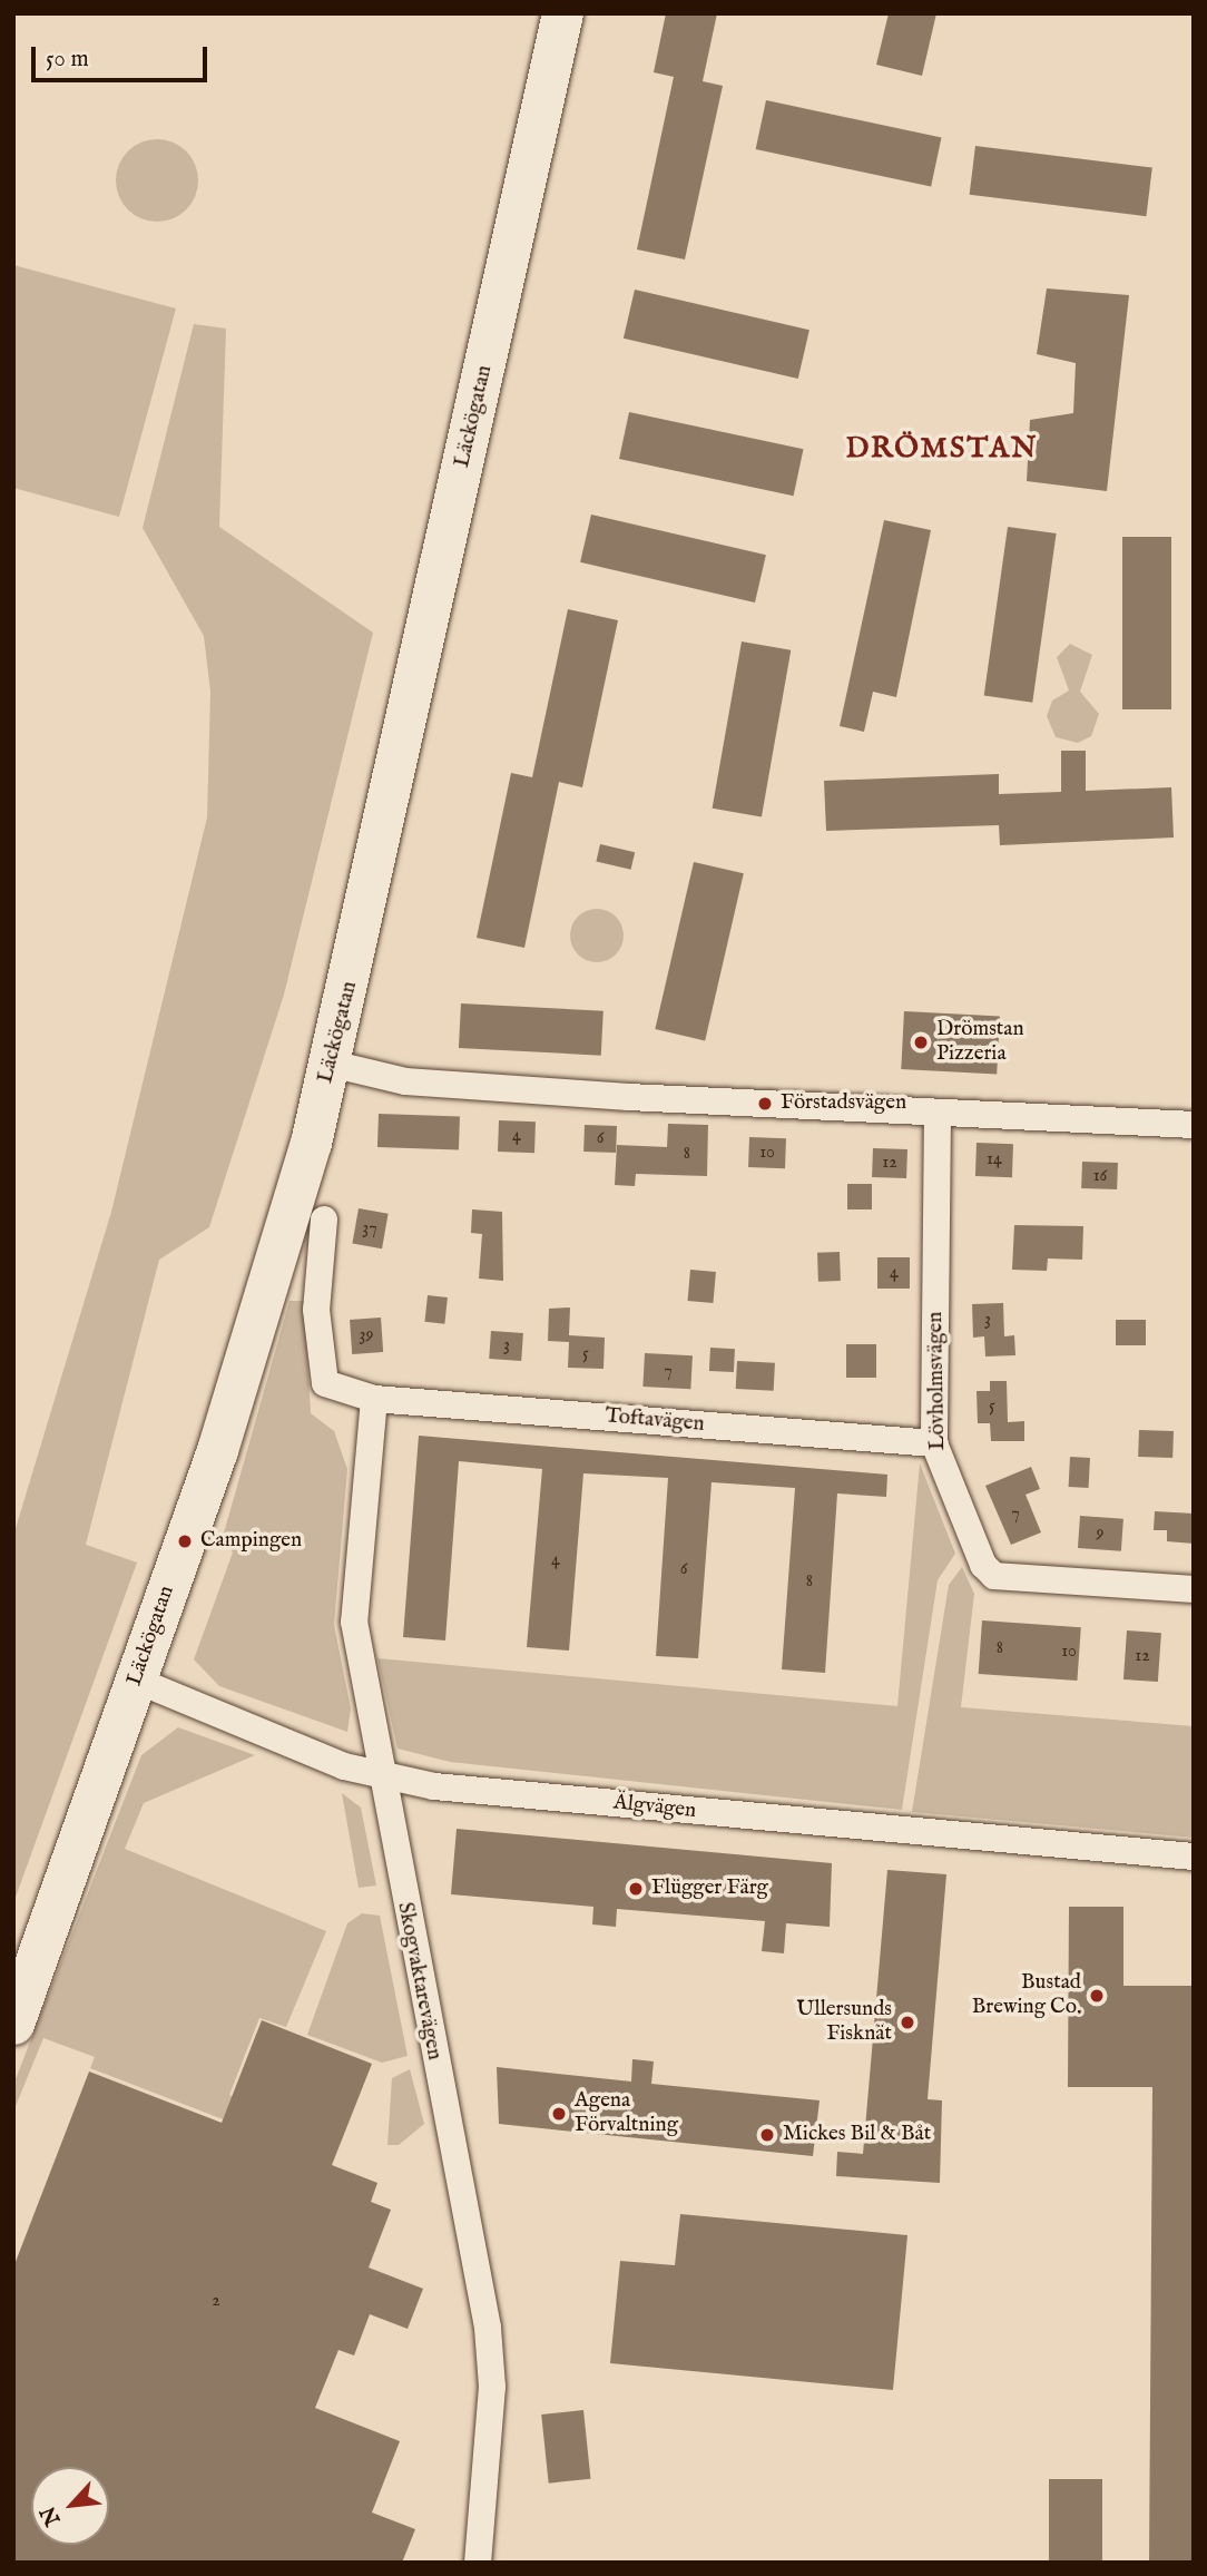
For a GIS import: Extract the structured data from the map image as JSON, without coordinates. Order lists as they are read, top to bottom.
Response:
{
  "streets": {
    "main road": ["Läckögatan"],
    "street": [
      "Lövholmsvägen",
      "Toftavägen",
      "Älgvägen",
      "Skogvaktarevägen"
    ]
  },
  "crossings": [
    ["Läckögatan", "Älgvägen"],
    ["Lövholmsvägen", "Toftavägen"],
    ["Toftavägen", "Skogvaktarevägen"],
    ["Älgvägen", "Skogvaktarevägen"]
  ],
  "districts": ["DRÖMSTAN"],
  "places": [
    "Drömstan Pizzeria",
    "Förstadsvägen",
    "Campingen",
    "Flügger Färg",
    "Bustad Brewing Co.",
    "Ullersunds Fisknät",
    "Agena Förvaltning",
    "Mickes Bil & Båt"
  ],
  "house_numbers": [
    "4",
    "6",
    "10",
    "8",
    "14",
    "12",
    "16",
    "37",
    "4",
    "3",
    "39",
    "3",
    "5",
    "7",
    "5",
    "7",
    "9",
    "4",
    "6",
    "8",
    "8",
    "10",
    "12",
    "2"
  ],
  "scale_bar": "50 m",
  "north": "bottom left"
}
